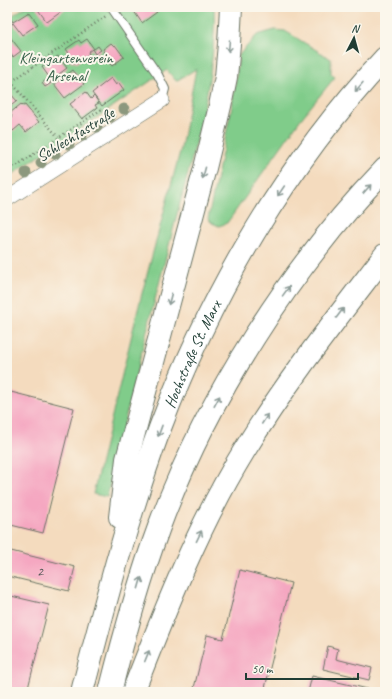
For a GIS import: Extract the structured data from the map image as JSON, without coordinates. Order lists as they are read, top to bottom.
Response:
{
  "streets": {
    "highway": ["Hochstraße St. Marx"],
    "street": ["Schlechtastraße"]
  },
  "parks": ["Kleingartenverein Arsenal"],
  "house_numbers": ["2"],
  "scale_bar": "50 m",
  "north": "top"
}
